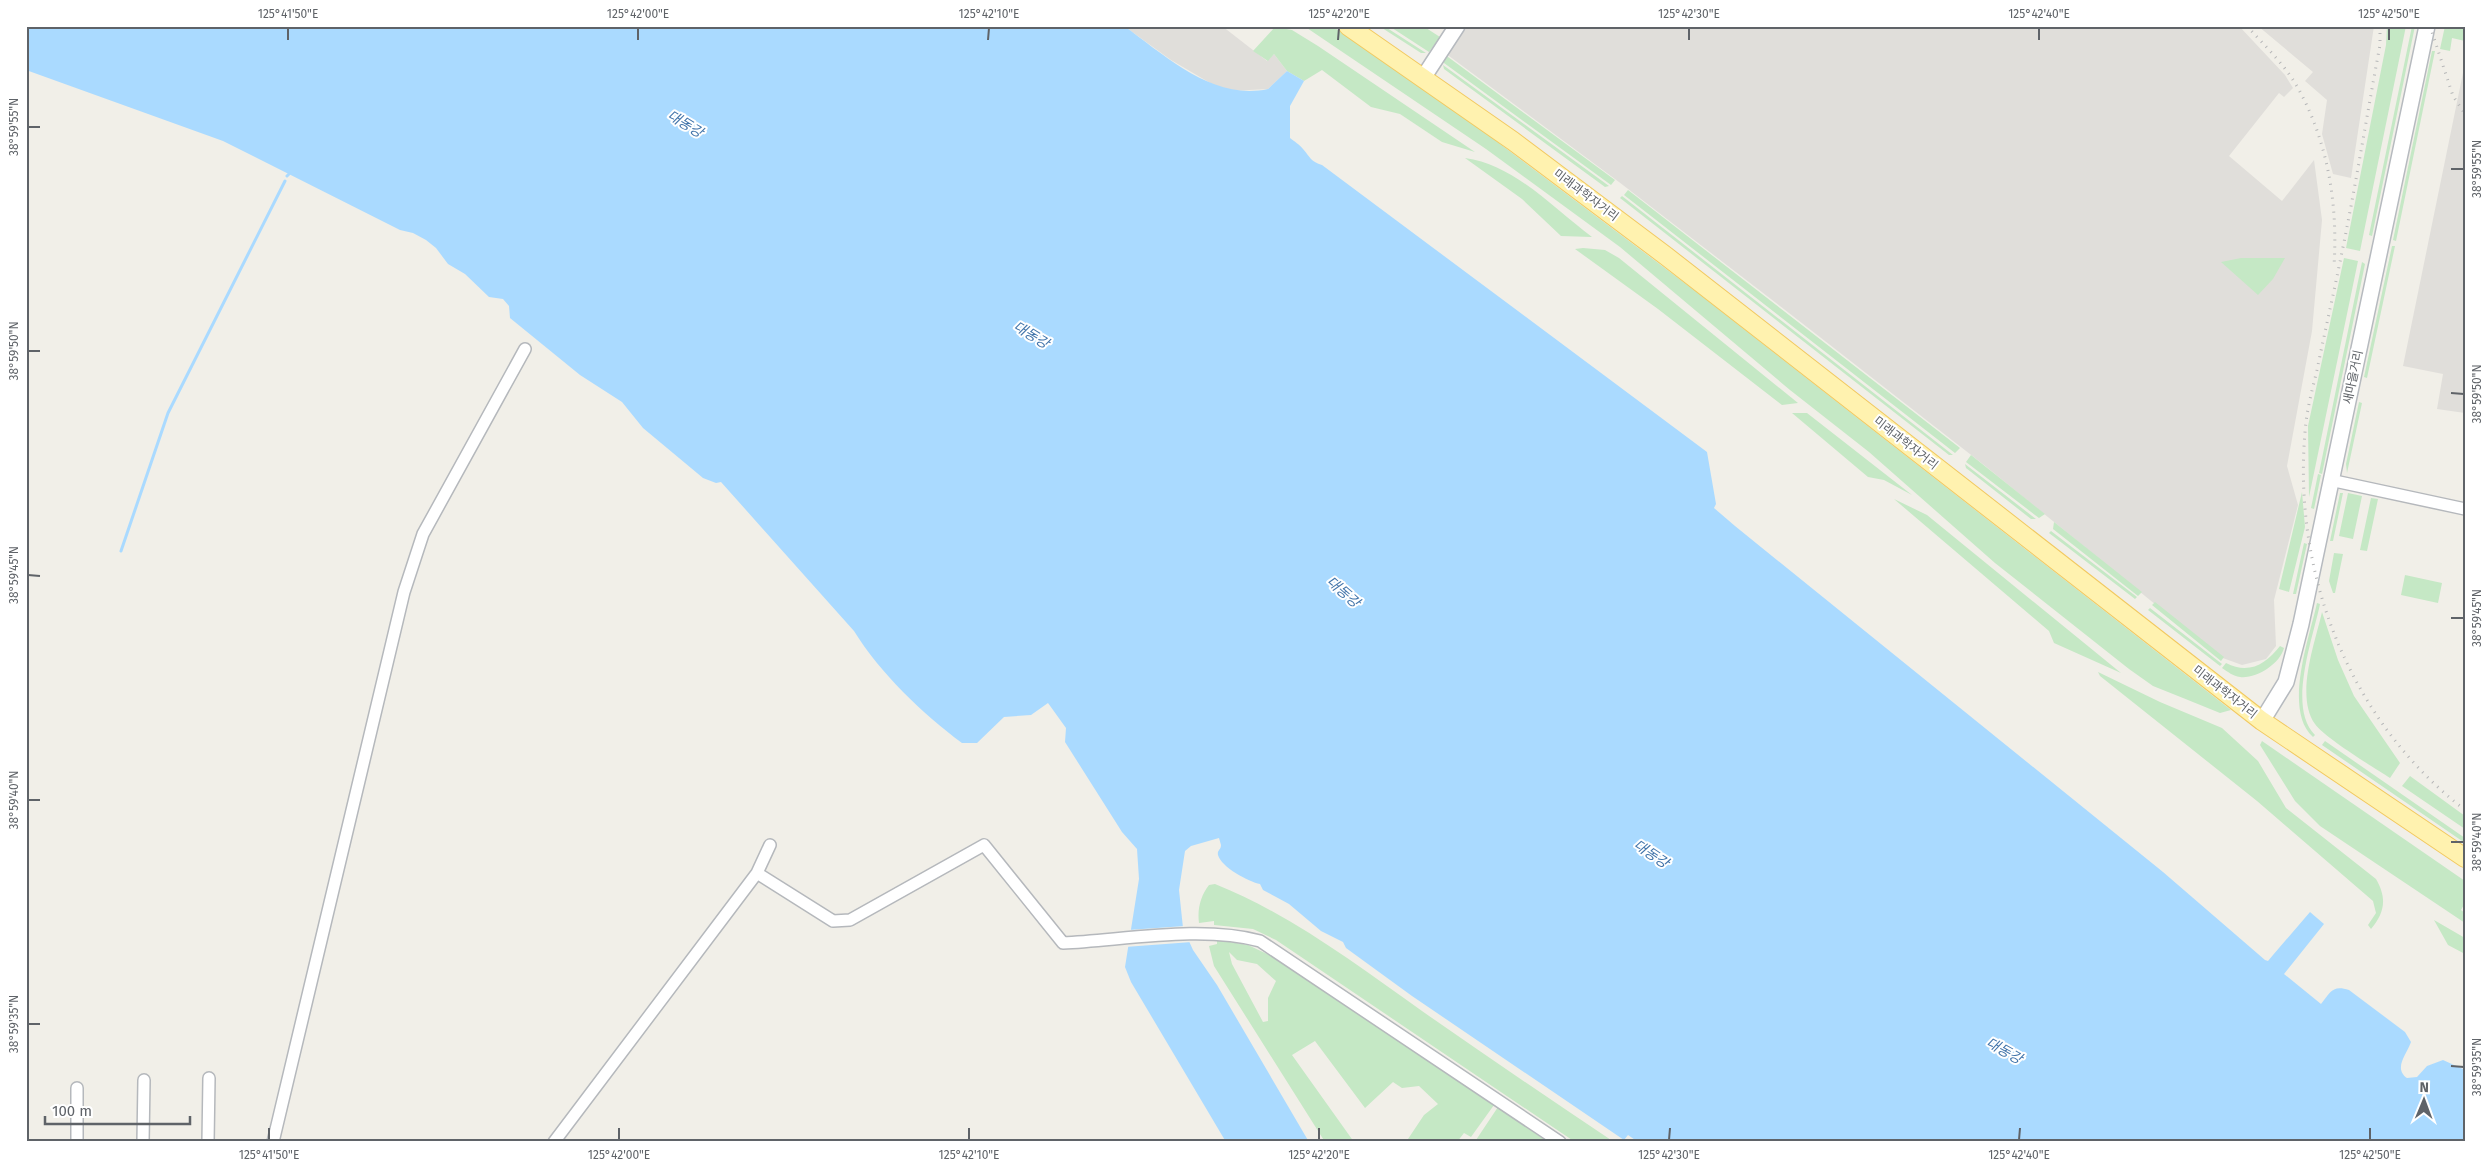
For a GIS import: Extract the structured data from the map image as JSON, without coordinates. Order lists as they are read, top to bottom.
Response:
{
  "streets": {
    "main road": ["미래과학자거리", "새마을거리"]
  },
  "crossings": [
    ["미래과학자거리", "새마을거리"]
  ],
  "water": ["대동강"],
  "scale_bar": "100 m",
  "north": "top",
  "coordinates": [
    "125°41'50\"E",
    "125°42'00\"E",
    "125°42'10\"E",
    "125°42'20\"E",
    "125°42'30\"E",
    "125°42'40\"E",
    "125°42'50\"E",
    "38°59'55\"N",
    "38°59'50\"N",
    "38°59'45\"N",
    "38°59'40\"N",
    "38°59'35\"N"
  ]
}
